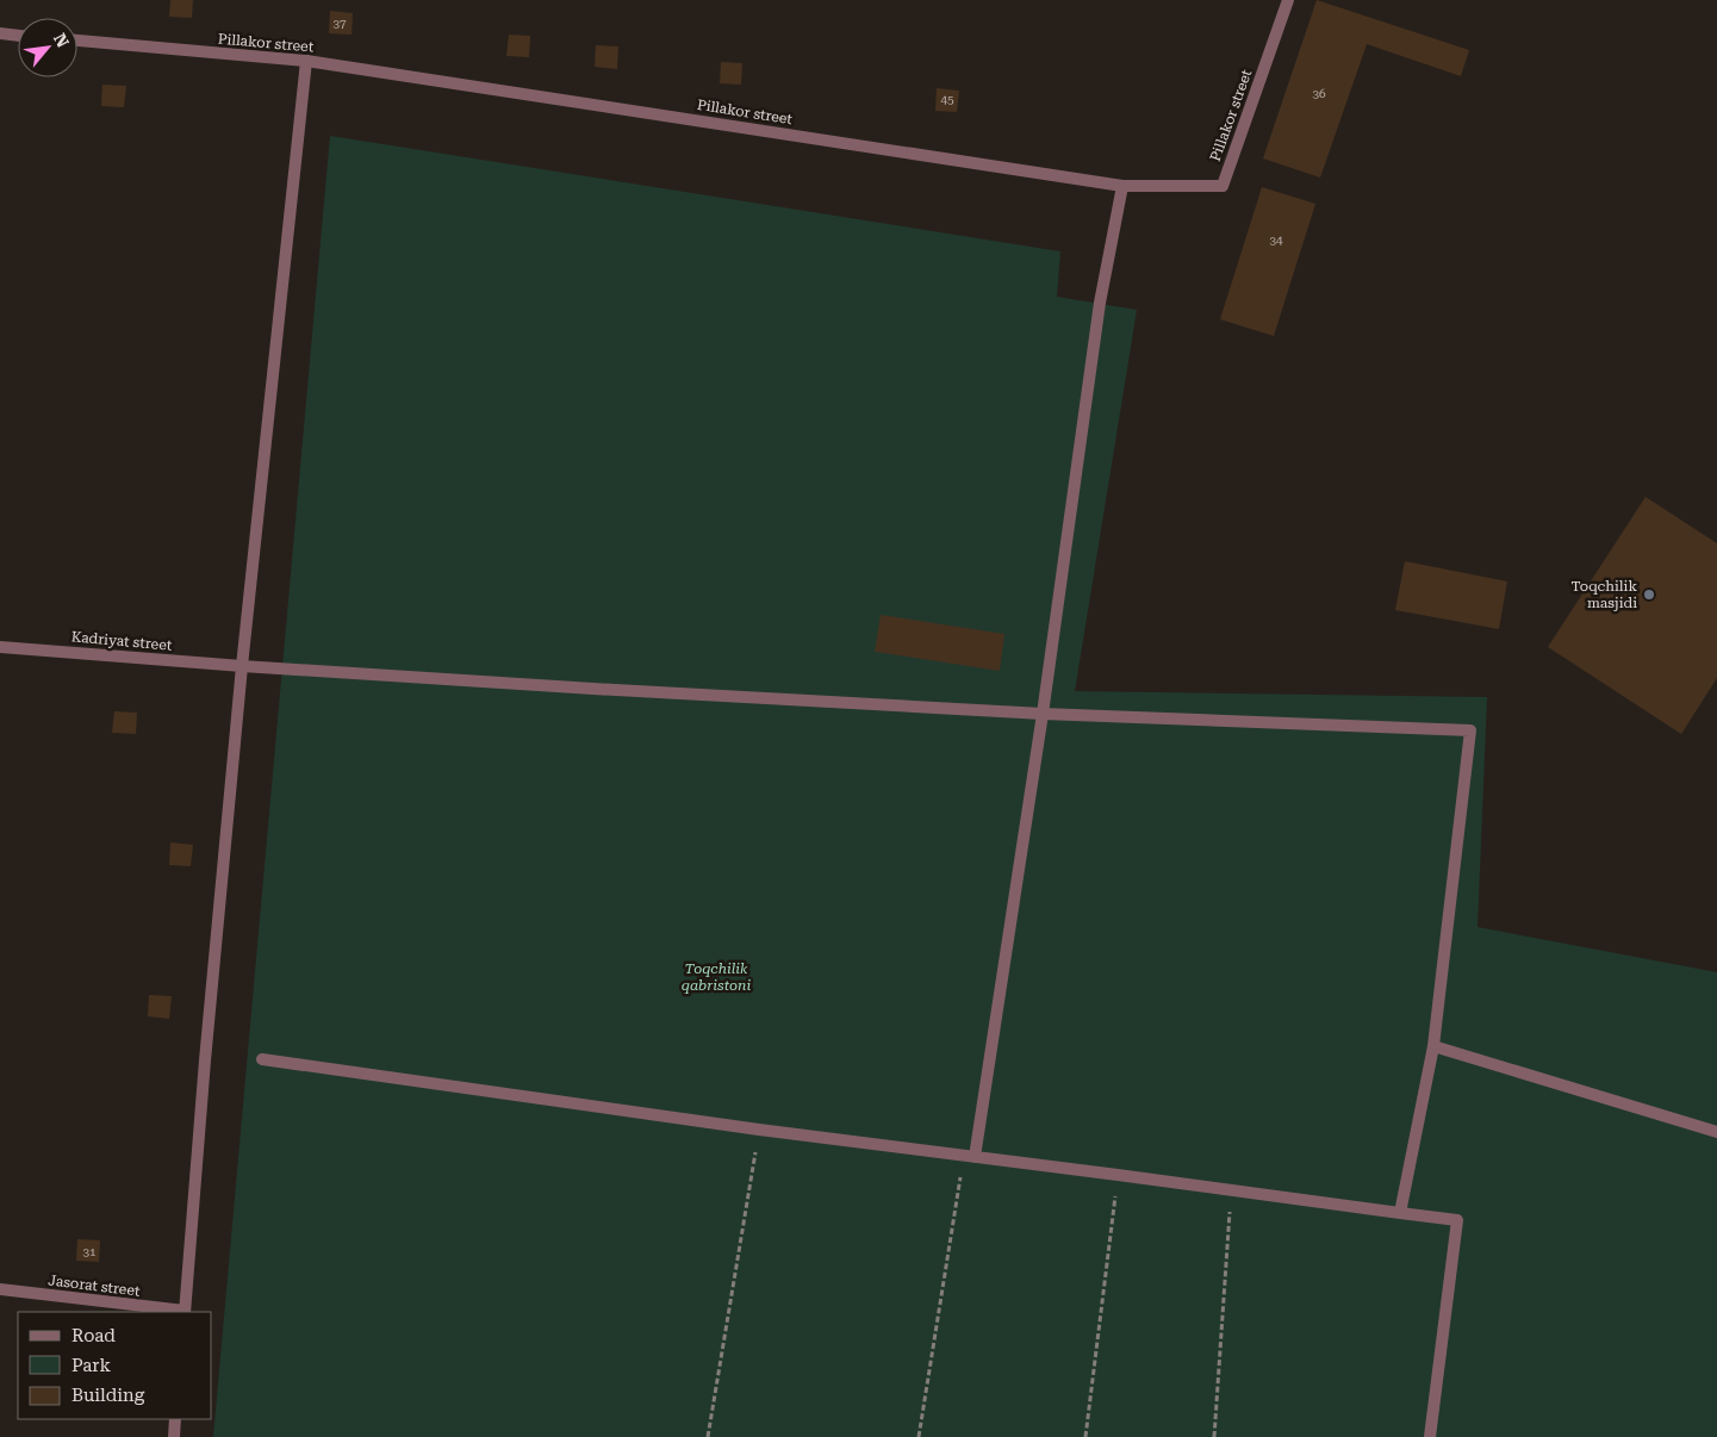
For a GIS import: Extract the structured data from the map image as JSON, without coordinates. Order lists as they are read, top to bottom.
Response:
{
  "streets": {
    "street": ["Pillakor street", "Kadriyat street", "Jasorat street"]
  },
  "parks": ["Toqchilik qabristoni"],
  "places": ["Toqchilik masjidi"],
  "house_numbers": [
    "37",
    "36",
    "45",
    "34",
    "31"
  ],
  "legend": ["Road", "Park", "Building"],
  "north": "top right"
}
